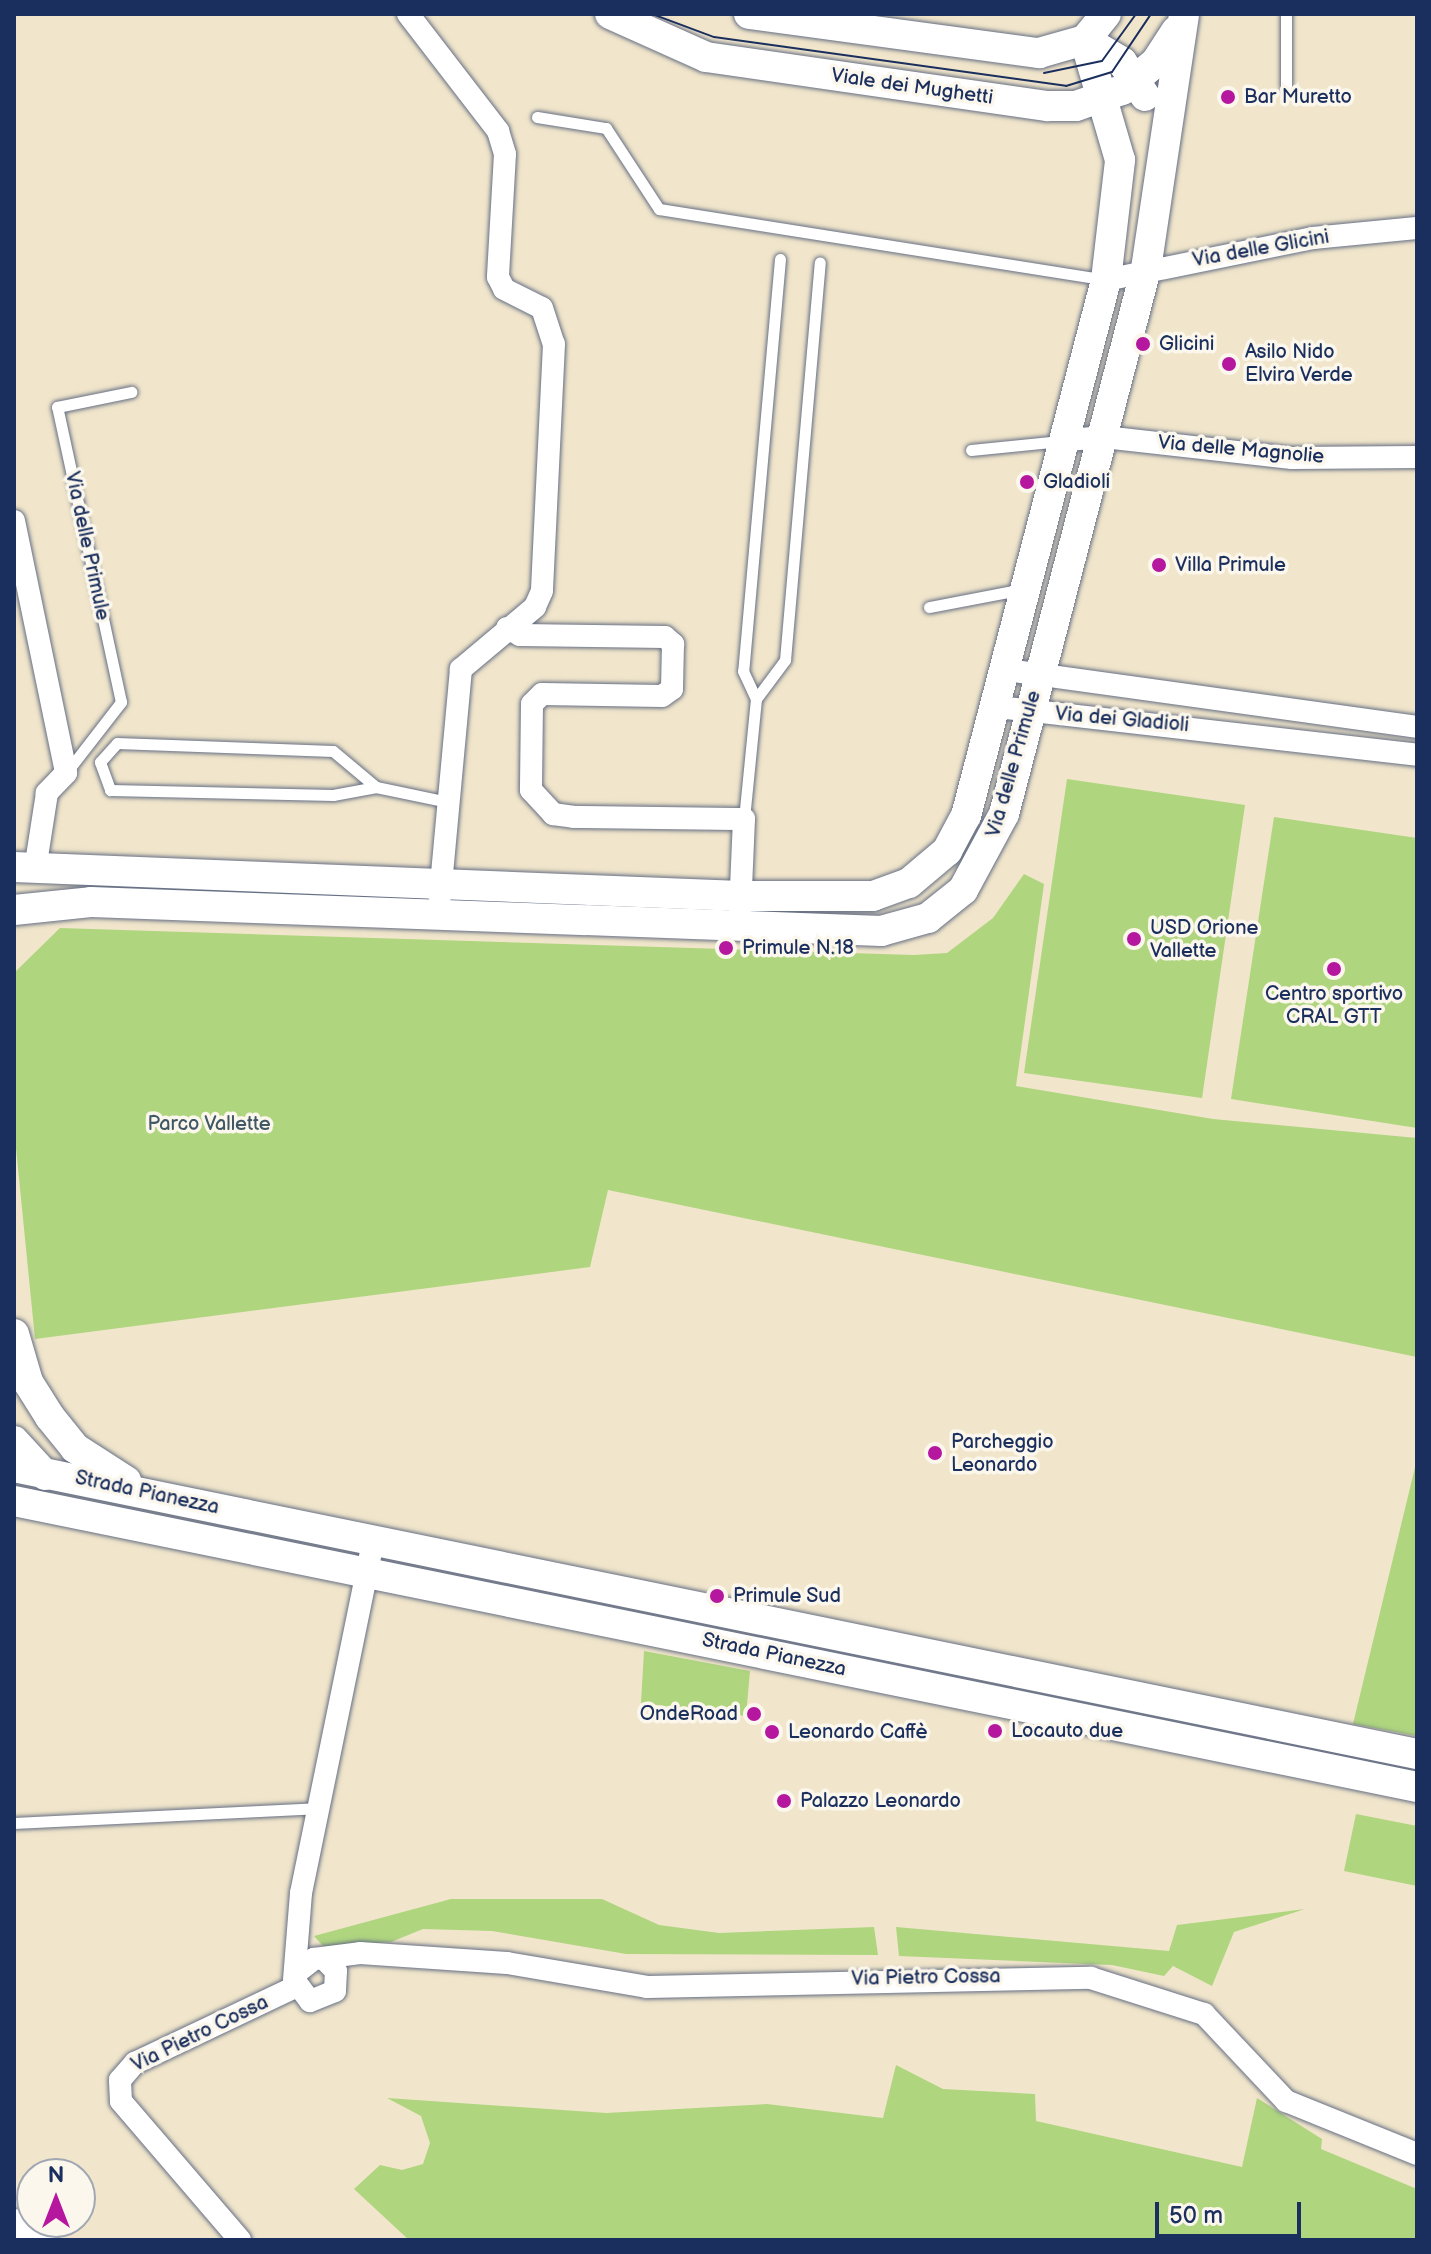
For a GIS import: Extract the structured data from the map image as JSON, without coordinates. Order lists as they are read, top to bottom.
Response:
{
  "streets": {
    "street": [
      "Viale dei Mughetti",
      "Via delle Glicini",
      "Via delle Magnolie",
      "Via delle Primule",
      "Via dei Gladioli",
      "Strada Pianezza",
      "Via Pietro Cossa"
    ]
  },
  "crossings": [
    ["Viale dei Mughetti", "Via delle Primule"],
    ["Via delle Glicini", "Via delle Primule"],
    ["Via delle Magnolie", "Via delle Primule"],
    ["Via delle Primule", "Via dei Gladioli"]
  ],
  "parks": ["Parco Vallette"],
  "places": [
    "Bar Muretto",
    "Glicini",
    "Asilo Nido Elvira Verde",
    "Gladioli",
    "Villa Primule",
    "USD Orione Vallette",
    "Primule N.18",
    "Centro sportivo CRAL GTT",
    "Parcheggio Leonardo",
    "Primule Sud",
    "OndeRoad",
    "Locauto due",
    "Leonardo Caffè",
    "Palazzo Leonardo"
  ],
  "scale_bar": "50 m",
  "north": "top"
}
